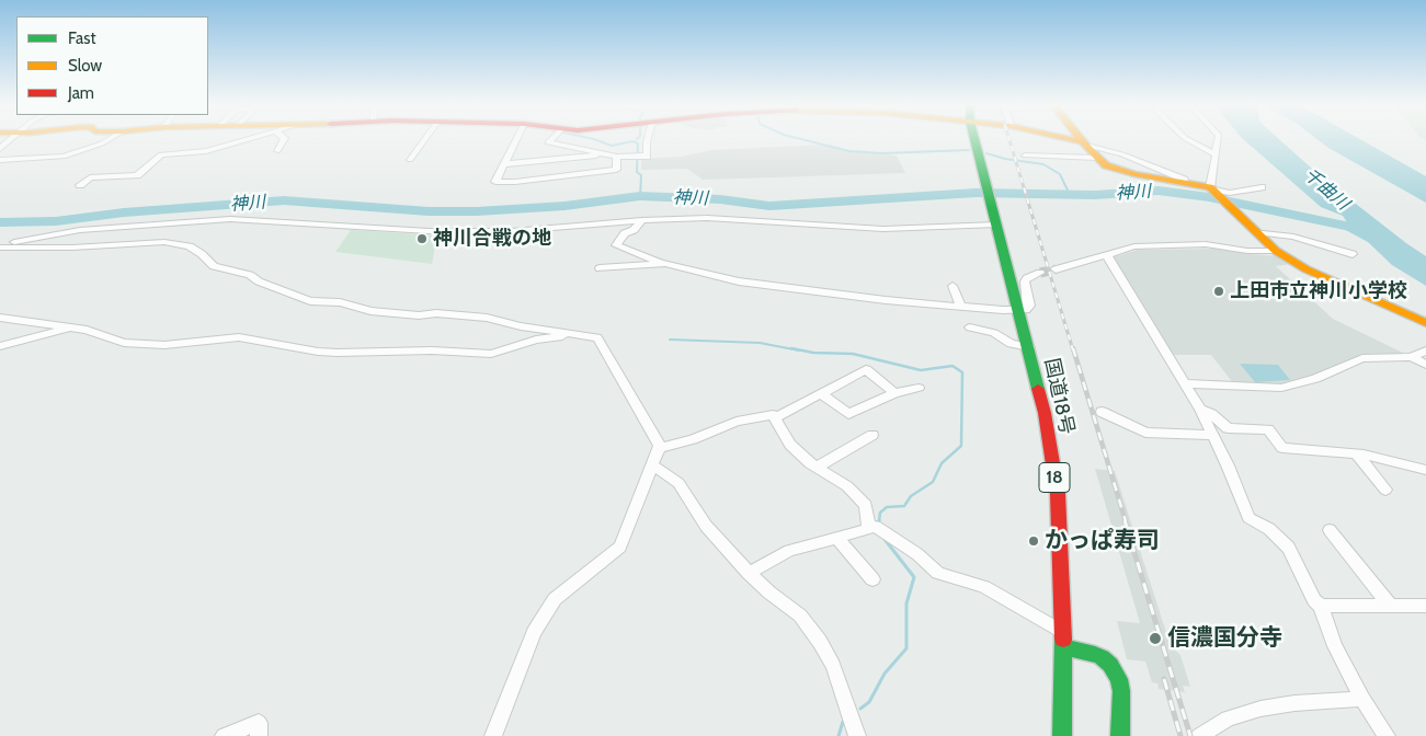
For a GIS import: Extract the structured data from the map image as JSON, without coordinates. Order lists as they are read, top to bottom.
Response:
{
  "streets": {
    "main road": ["国道18号", "18"]
  },
  "water": ["千曲川", "神川"],
  "places": [
    "神川合戦の地",
    "上田市立神川小学校",
    "かっぱ寿司",
    "信濃国分寺"
  ],
  "legend": ["Fast", "Slow", "Jam"]
}
